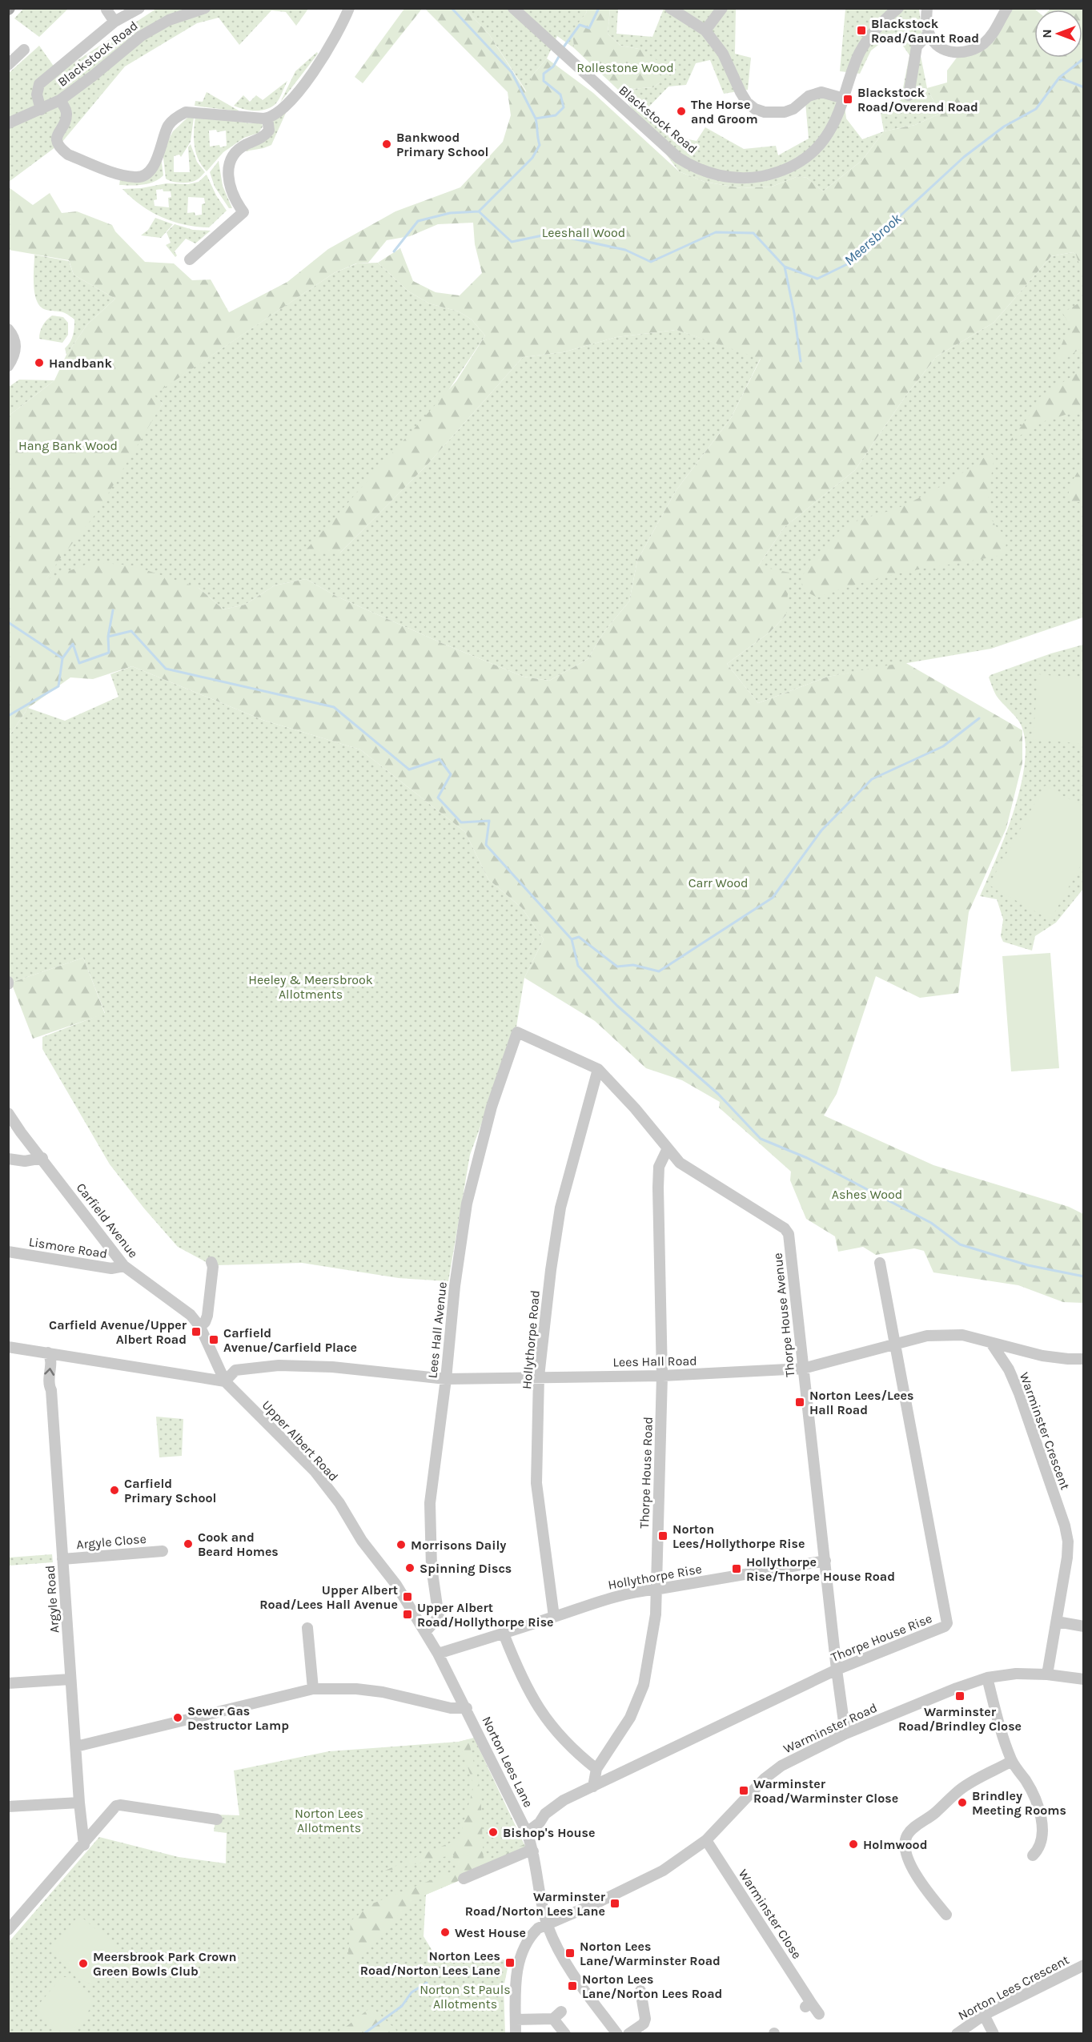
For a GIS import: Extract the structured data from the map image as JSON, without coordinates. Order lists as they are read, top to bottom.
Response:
{
  "streets": {
    "street": [
      "Blackstock Road",
      "Carfield Avenue",
      "Lismore Road",
      "Thorpe House Avenue",
      "Lees Hall Avenue",
      "Hollythorpe Road",
      "Lees Hall Road",
      "Warminster Crescent",
      "Upper Albert Road",
      "Thorpe House Road",
      "Argyle Close",
      "Hollythorpe Rise",
      "Argyle Road",
      "Thorpe House Rise",
      "Warminster Road",
      "Norton Lees Lane",
      "Warminster Close",
      "Norton Lees Crescent"
    ]
  },
  "crossings": [
    ["Carfield Avenue", "Lismore Road"],
    ["Carfield Avenue", "Lees Hall Road"],
    ["Carfield Avenue", "Upper Albert Road"],
    ["Thorpe House Avenue", "Lees Hall Avenue"],
    ["Thorpe House Avenue", "Hollythorpe Road"],
    ["Thorpe House Avenue", "Lees Hall Road"],
    ["Thorpe House Avenue", "Thorpe House Road"],
    ["Thorpe House Avenue", "Hollythorpe Rise"],
    ["Thorpe House Avenue", "Thorpe House Rise"],
    ["Thorpe House Avenue", "Warminster Road"],
    ["Lees Hall Avenue", "Lees Hall Road"],
    ["Lees Hall Avenue", "Upper Albert Road"],
    ["Hollythorpe Road", "Lees Hall Road"],
    ["Hollythorpe Road", "Hollythorpe Rise"],
    ["Lees Hall Road", "Warminster Crescent"],
    ["Lees Hall Road", "Upper Albert Road"],
    ["Lees Hall Road", "Thorpe House Road"],
    ["Lees Hall Road", "Thorpe House Rise"],
    ["Warminster Crescent", "Warminster Road"],
    ["Upper Albert Road", "Hollythorpe Rise"],
    ["Upper Albert Road", "Norton Lees Lane"],
    ["Thorpe House Road", "Hollythorpe Rise"],
    ["Thorpe House Road", "Thorpe House Rise"],
    ["Argyle Close", "Argyle Road"],
    ["Thorpe House Rise", "Norton Lees Lane"],
    ["Warminster Road", "Norton Lees Lane"],
    ["Warminster Road", "Warminster Close"]
  ],
  "one_way": ["Argyle Road"],
  "water": ["Meersbrook"],
  "parks": [
    "Rollestone Wood",
    "Leeshall Wood",
    "Hang Bank Wood",
    "Carr Wood",
    "Heeley & Meersbrook Allotments",
    "Ashes Wood",
    "Norton Lees Allotments",
    "Norton St Pauls Allotments"
  ],
  "places": {
    "transit": [
      "Blackstock Road/Gaunt Road",
      "Blackstock Road/Overend Road",
      "Carfield Avenue/Upper Albert Road",
      "Carfield Avenue/Carfield Place",
      "Norton Lees/Lees Hall Road",
      "Norton Lees/Hollythorpe Rise",
      "Hollythorpe Rise/Thorpe House Road",
      "Upper Albert Road/Lees Hall Avenue",
      "Upper Albert Road/Hollythorpe Rise",
      "Warminster Road/Brindley Close",
      "Warminster Road/Warminster Close",
      "Warminster Road/Norton Lees Lane",
      "Norton Lees Lane/Warminster Road",
      "Norton Lees Road/Norton Lees Lane",
      "Norton Lees Lane/Norton Lees Road"
    ],
    "other": [
      "The Horse and Groom",
      "Bankwood Primary School",
      "Handbank",
      "Carfield Primary School",
      "Cook and Beard Homes",
      "Morrisons Daily",
      "Spinning Discs",
      "Sewer Gas Destructor Lamp",
      "Brindley Meeting Rooms",
      "Bishop's House",
      "Holmwood",
      "West House",
      "Meersbrook Park Crown Green Bowls Club"
    ]
  },
  "north": "left"
}
